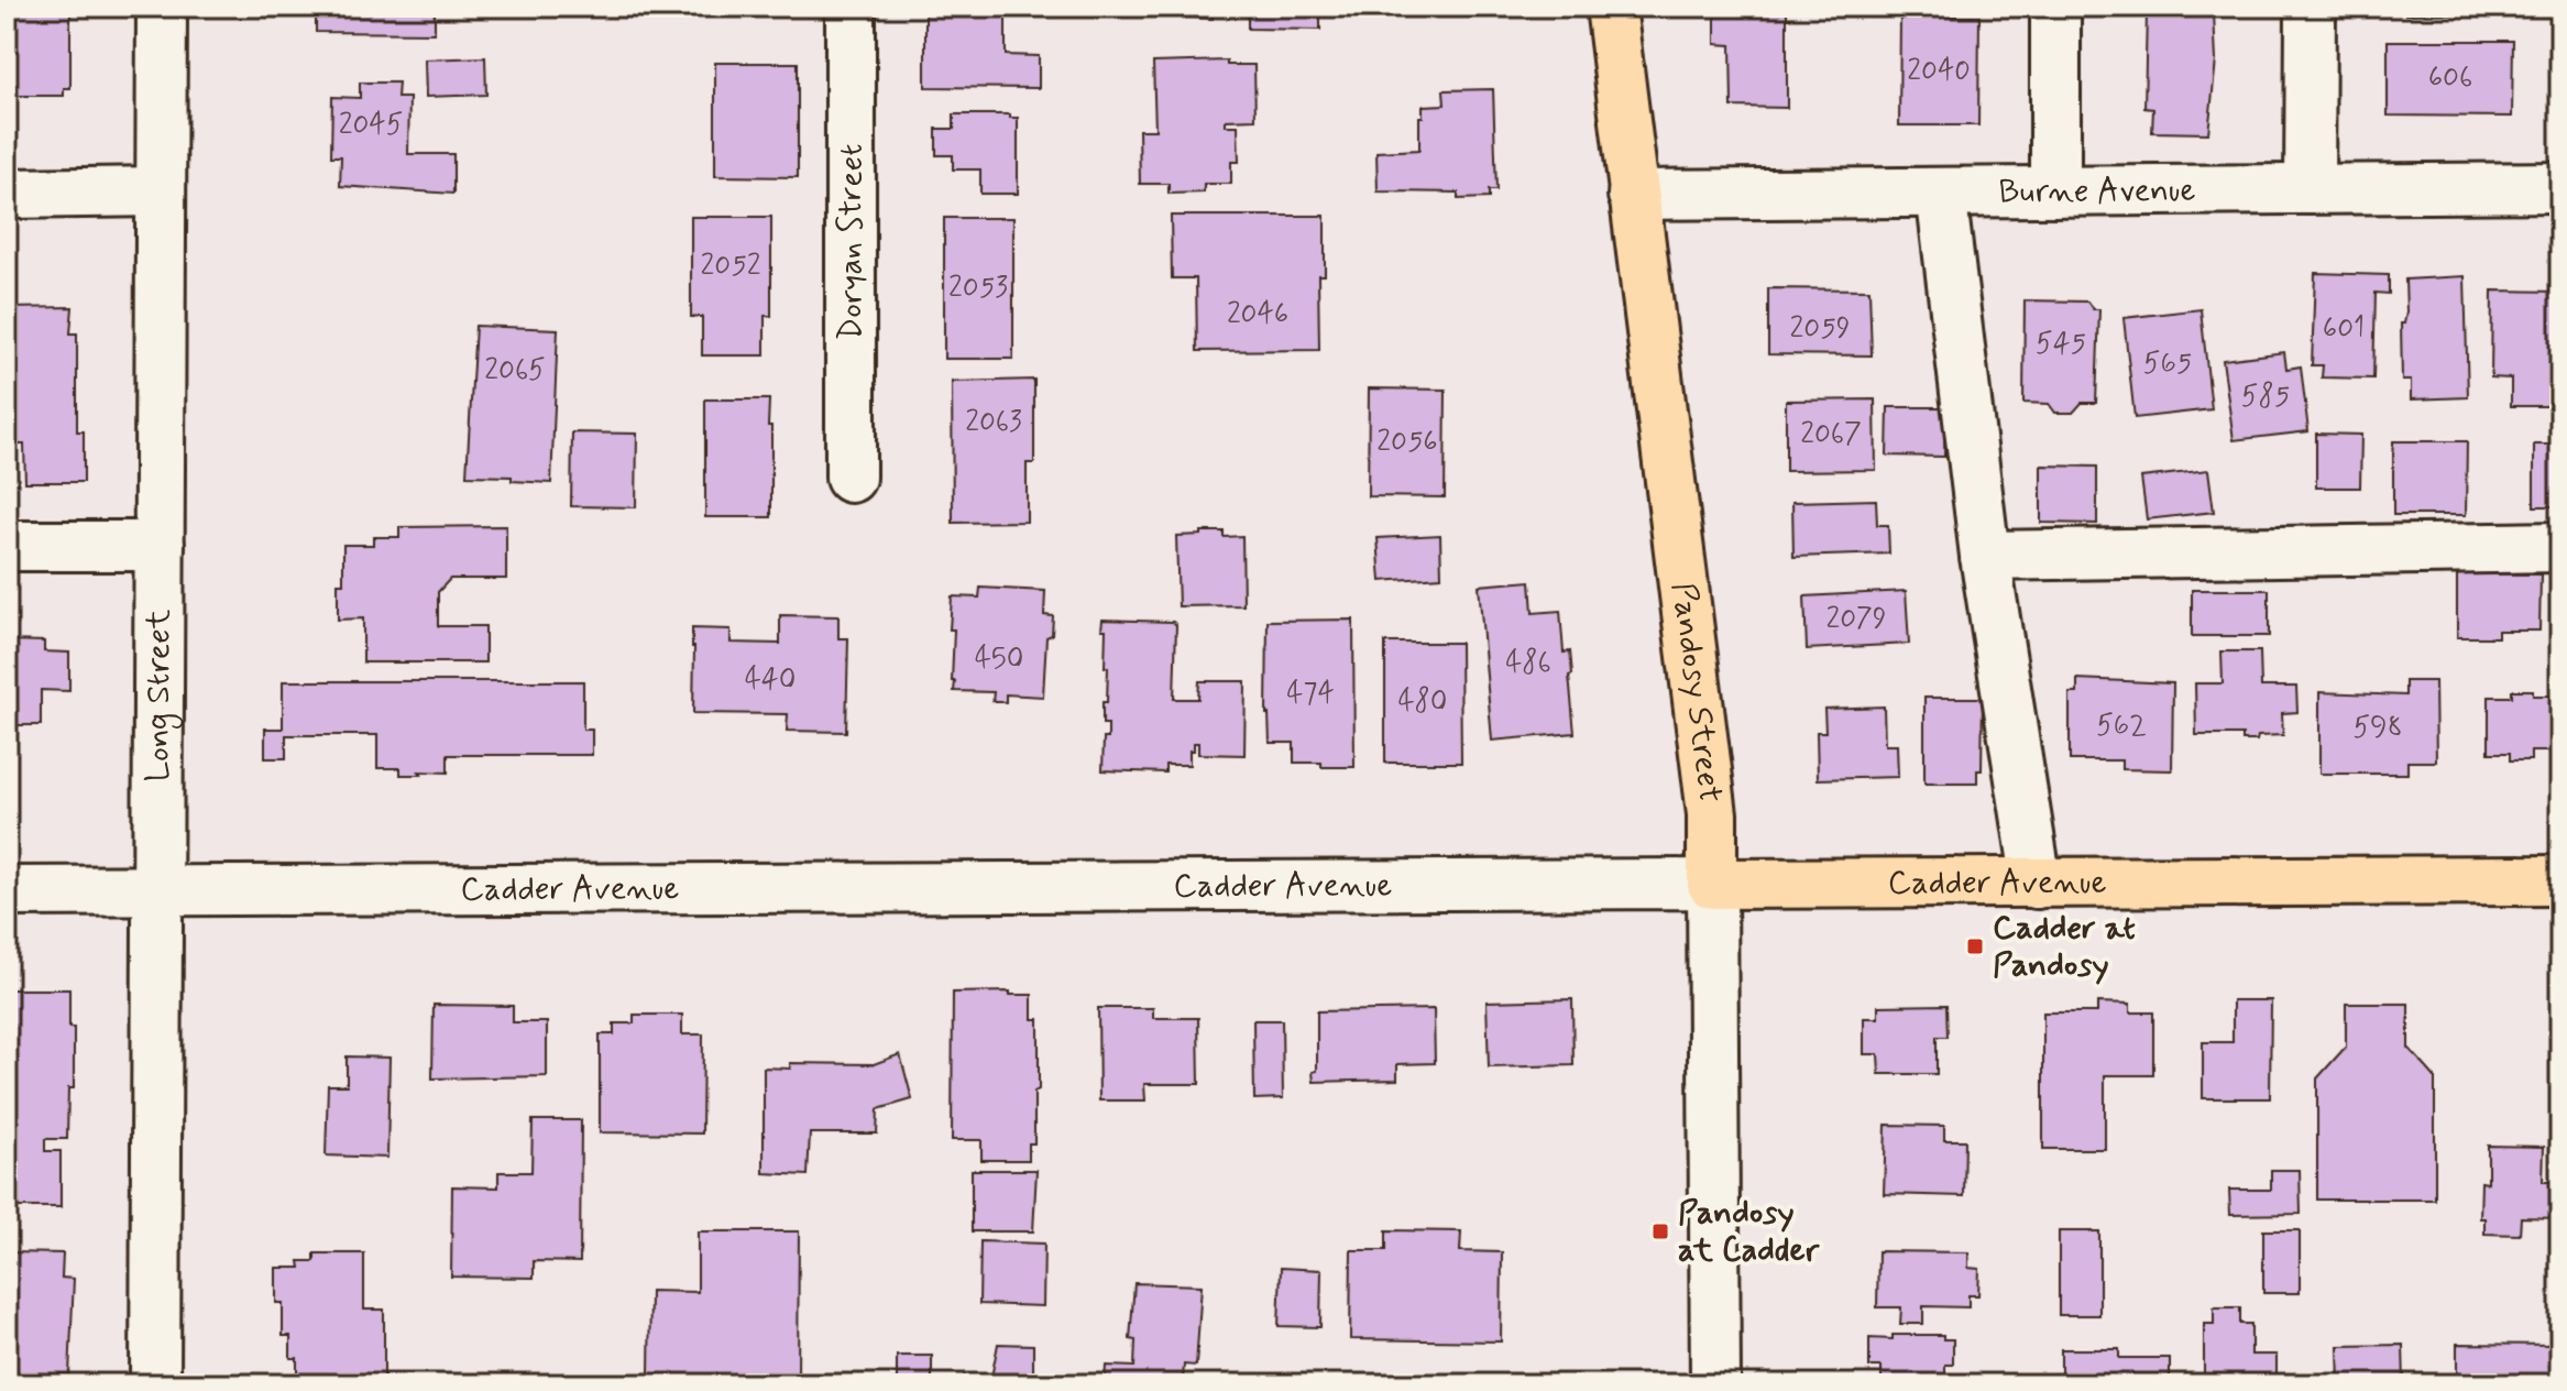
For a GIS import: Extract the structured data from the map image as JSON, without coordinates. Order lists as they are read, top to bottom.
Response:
{
  "streets": {
    "main road": ["Pandosy Street", "Cadder Avenue"],
    "street": ["Burne Avenue", "Doryan Street", "Long Street"]
  },
  "crossings": [
    ["Burne Avenue", "Pandosy Street"],
    ["Pandosy Street", "Cadder Avenue"],
    ["Long Street", "Cadder Avenue"]
  ],
  "places": {
    "transit": ["Cadder at Pandosy", "Pandosy at Cadder"]
  },
  "house_numbers": [
    "2040",
    "606",
    "2045",
    "2052",
    "2053",
    "2046",
    "2059",
    "601",
    "545",
    "565",
    "2065",
    "585",
    "2063",
    "2067",
    "2056",
    "2079",
    "450",
    "486",
    "440",
    "474",
    "480",
    "562",
    "598"
  ]
}
